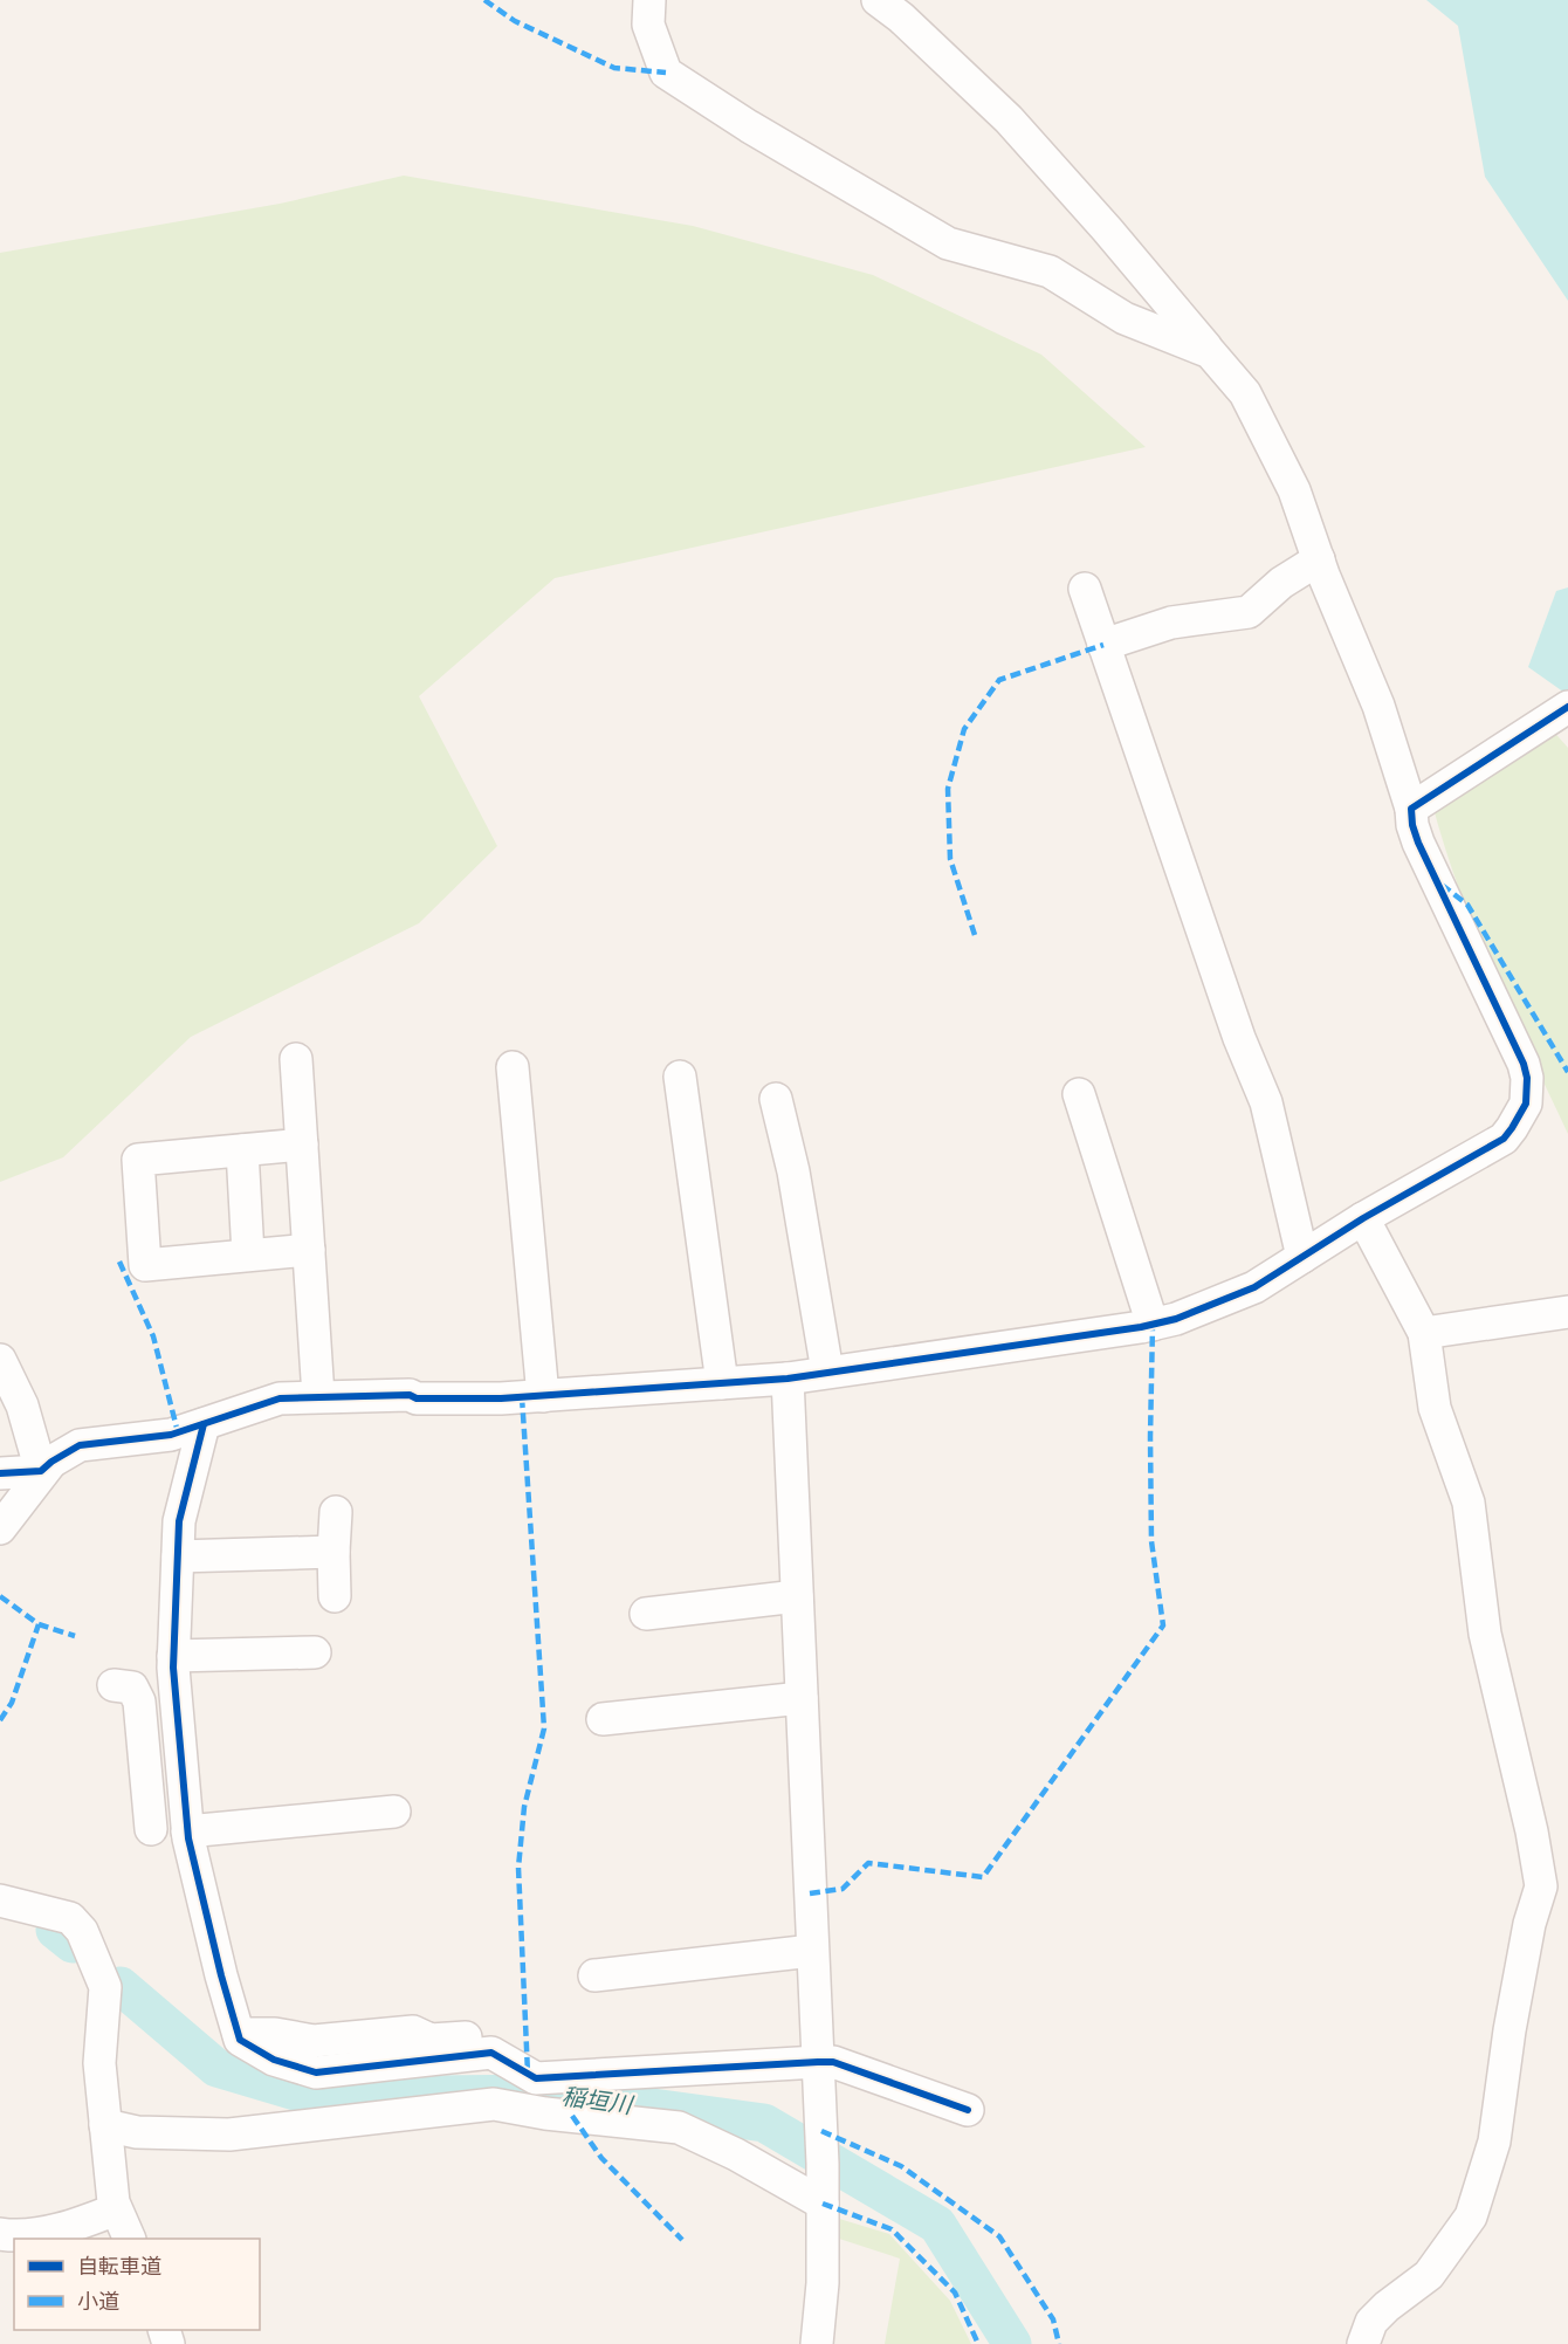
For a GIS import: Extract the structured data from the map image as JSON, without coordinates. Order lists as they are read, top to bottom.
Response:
{
  "water": ["稲垣川"],
  "legend": ["自転車道", "小道"]
}
